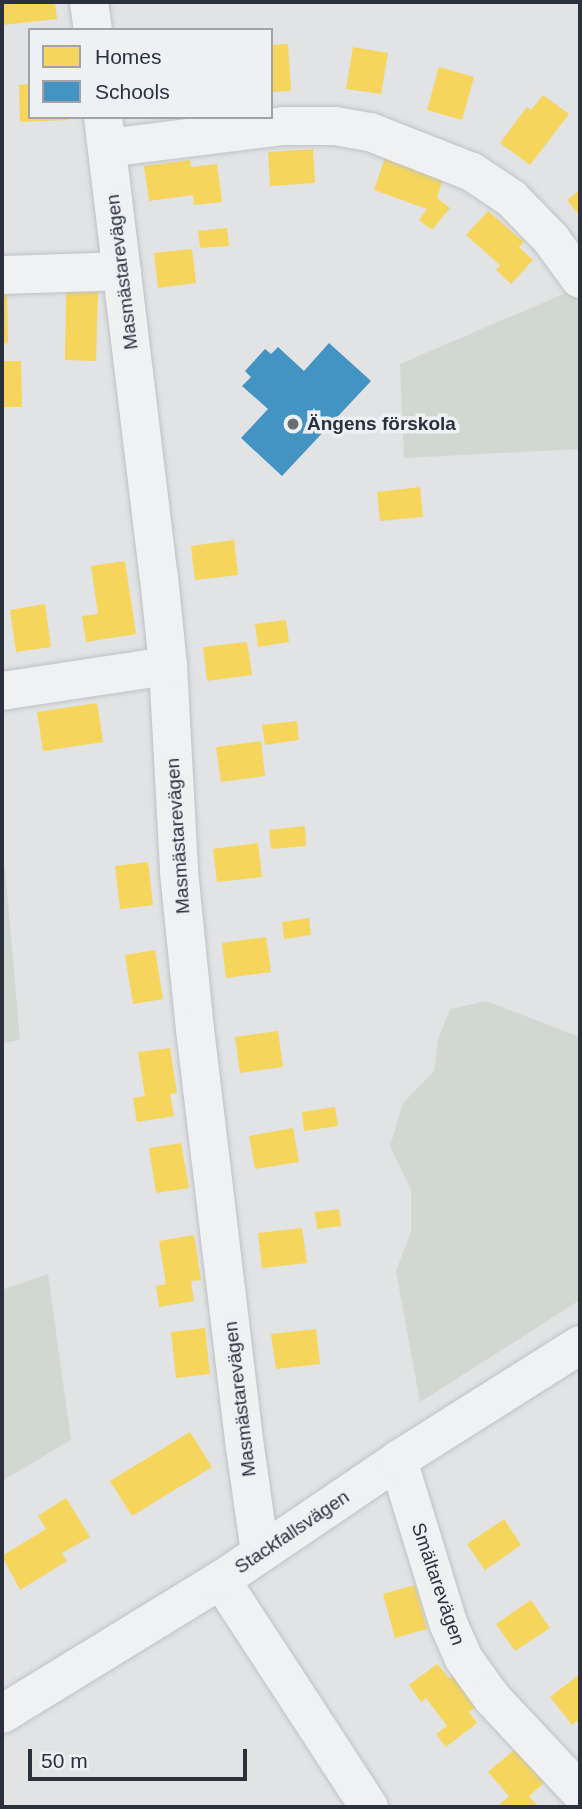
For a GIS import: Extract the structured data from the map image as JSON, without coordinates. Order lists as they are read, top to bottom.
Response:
{
  "streets": {
    "street": ["Masmästarevägen", "Stackfallsvägen", "Smältarevägen"]
  },
  "crossings": [
    ["Masmästarevägen", "Stackfallsvägen"],
    ["Stackfallsvägen", "Smältarevägen"]
  ],
  "places": ["Ängens förskola"],
  "legend": ["Homes", "Schools"],
  "scale_bar": "50 m"
}
